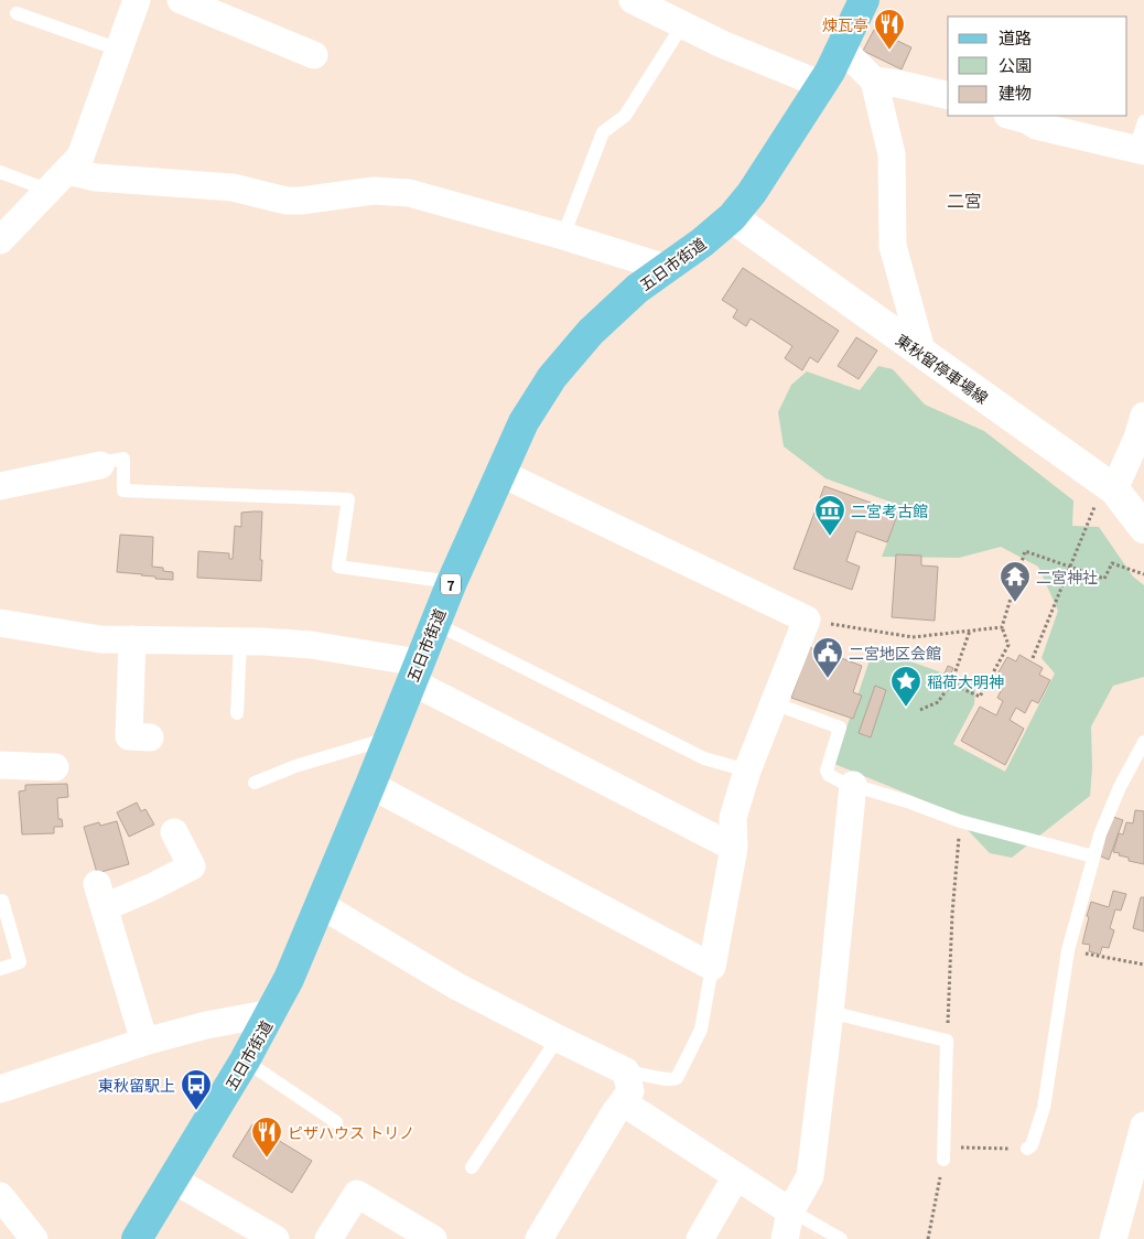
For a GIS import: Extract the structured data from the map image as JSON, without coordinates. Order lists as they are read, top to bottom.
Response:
{
  "streets": {
    "main road": ["五日市街道", "東秋留停車場線", "7"]
  },
  "crossings": [
    ["五日市街道", "東秋留停車場線"]
  ],
  "districts": ["二宮"],
  "places": {
    "restaurant": ["煉瓦亭", "ピザハウス トリノ"],
    "museum": ["二宮考古館"],
    "temple": ["二宮神社"],
    "public building": ["二宮地区会館"],
    "place": ["稲荷大明神"],
    "bus stop": ["東秋留駅上"]
  },
  "legend": ["道路", "公園", "建物"]
}
